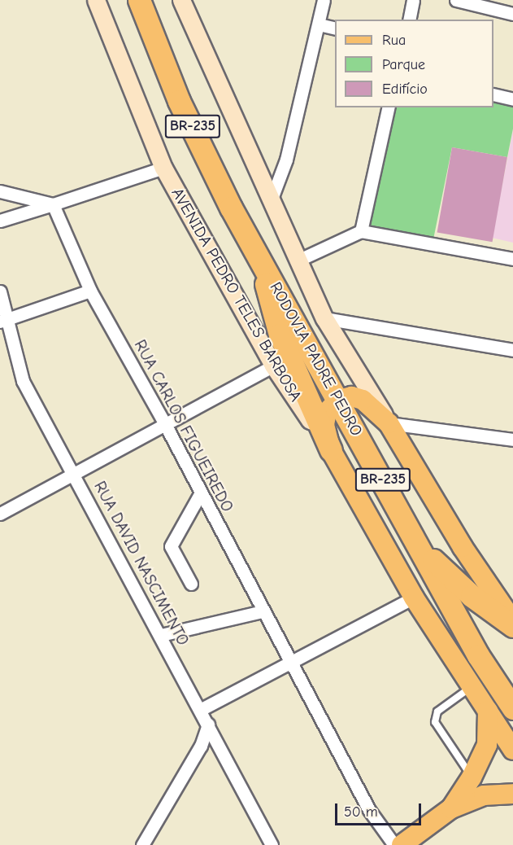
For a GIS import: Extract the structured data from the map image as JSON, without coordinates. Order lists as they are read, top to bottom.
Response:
{
  "streets": {
    "highway": ["BR-235", "RODOVIA PADRE PEDRO"],
    "main road": ["AVENIDA PEDRO TELES BARBOSA"],
    "street": ["RUA CARLOS FIGUEIREDO", "RUA DAVID NASCIMENTO"]
  },
  "legend": ["Rua", "Parque", "Edifício"],
  "scale_bar": "50 m"
}
